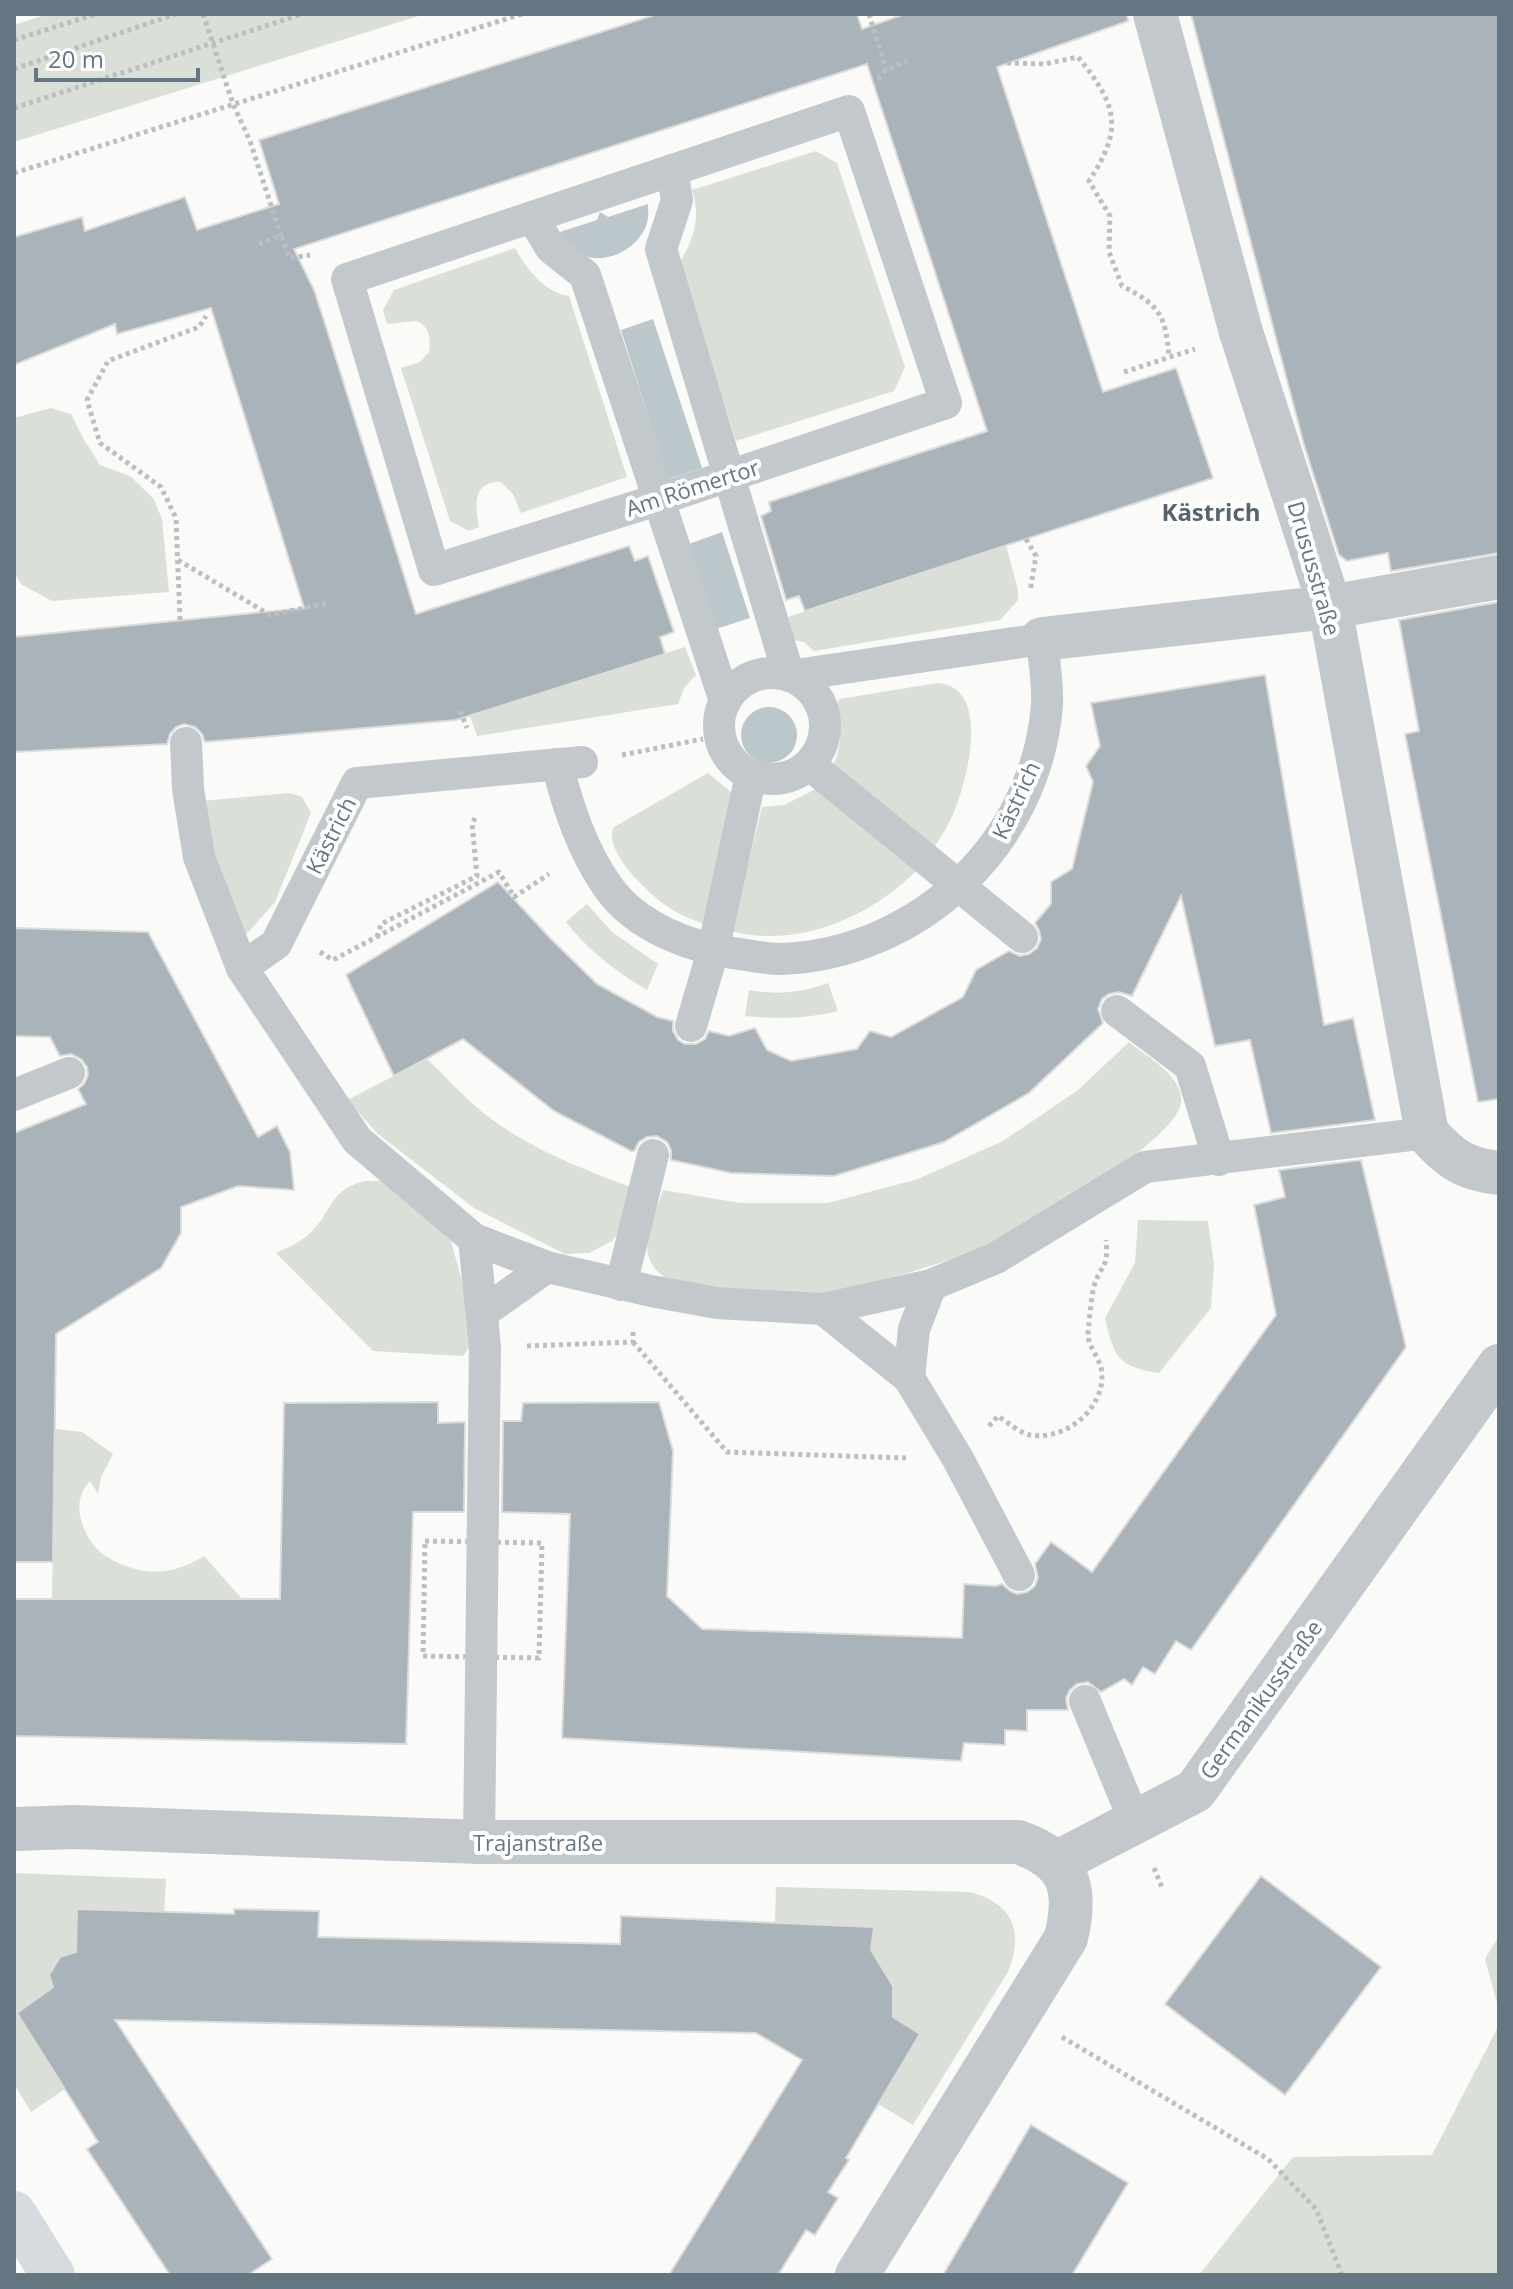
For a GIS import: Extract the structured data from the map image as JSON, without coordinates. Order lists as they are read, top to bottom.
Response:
{
  "streets": {
    "street": ["Drususstraße", "Germanikusstraße", "Trajanstraße"],
    "lane": ["Am Römertor", "Kästrich"]
  },
  "crossings": [
    ["Germanikusstraße", "Trajanstraße"]
  ],
  "districts": ["Kästrich"],
  "scale_bar": "20 m"
}
